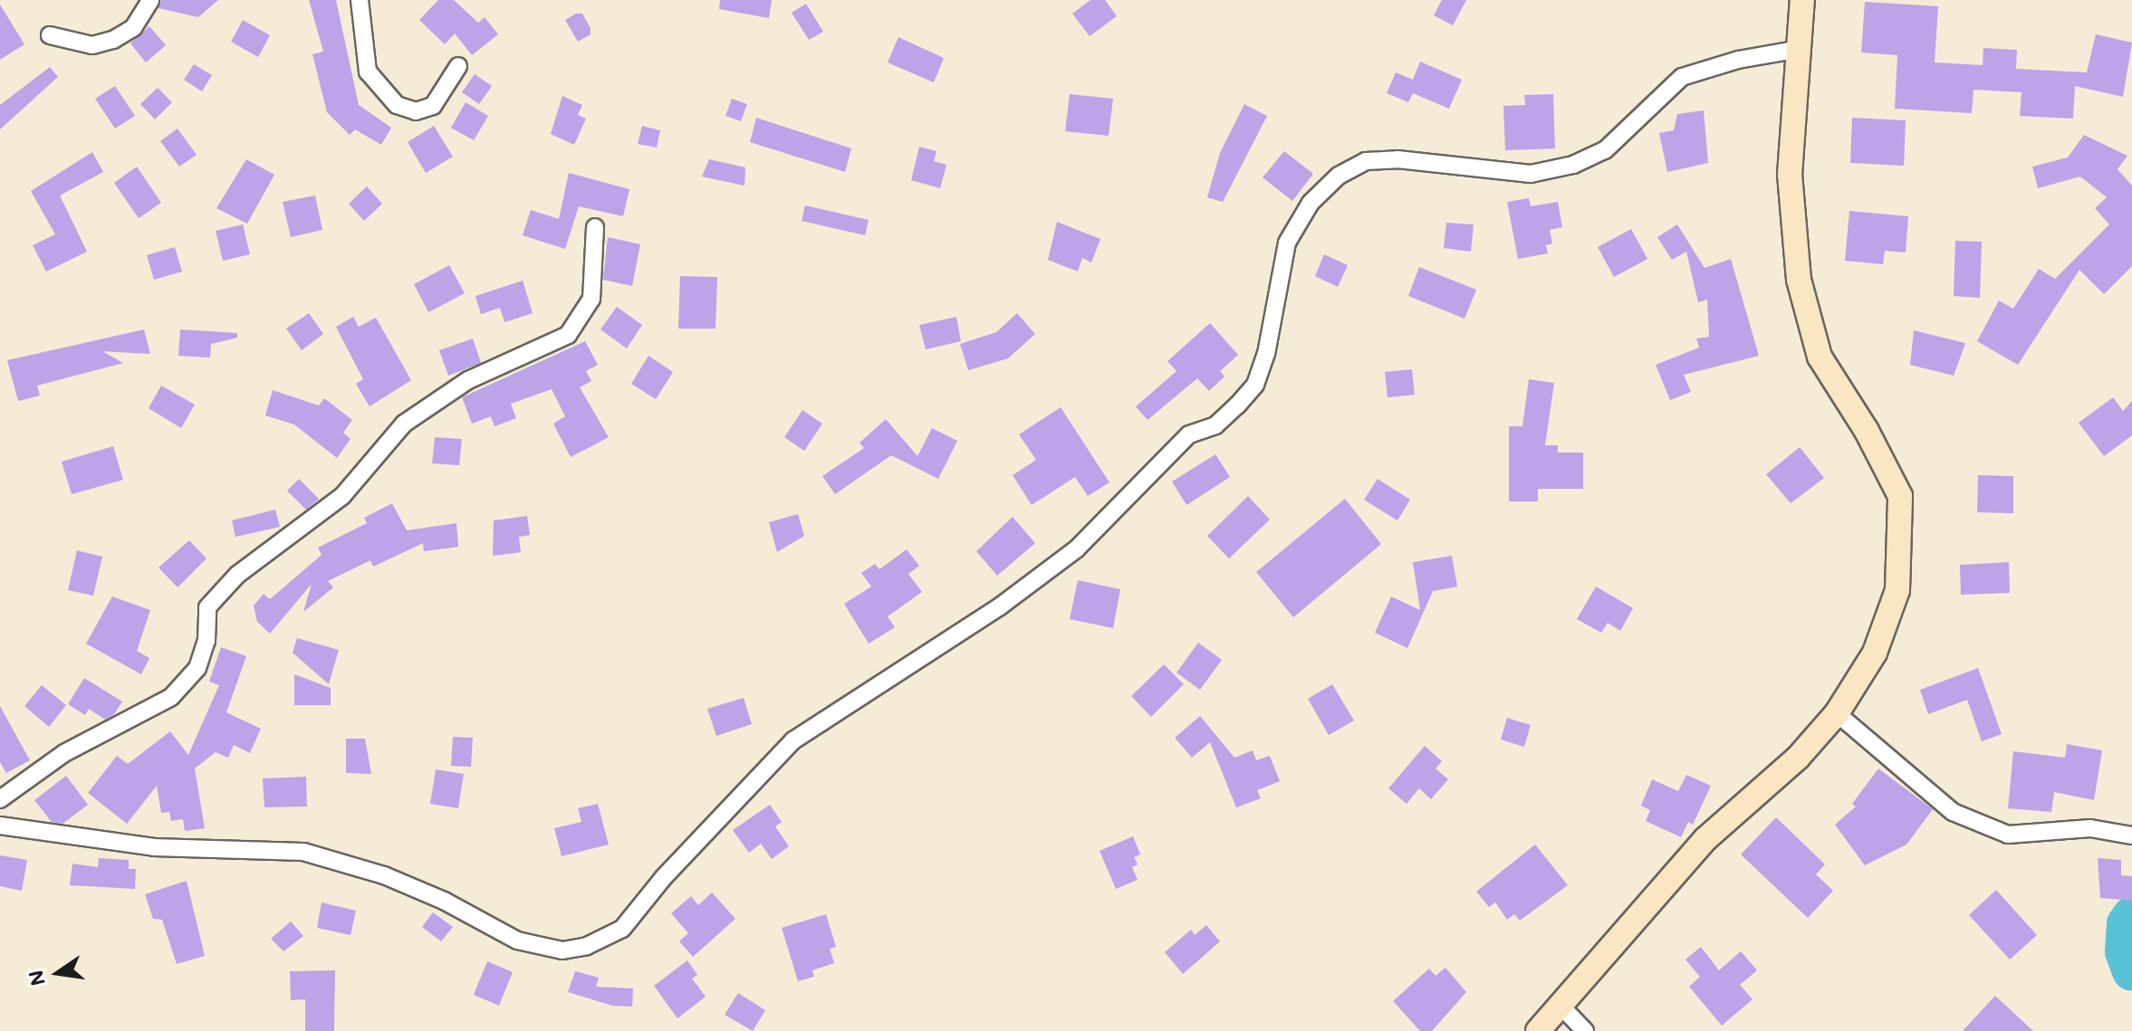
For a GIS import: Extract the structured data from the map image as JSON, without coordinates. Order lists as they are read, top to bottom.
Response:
{
  "north": "left"
}
